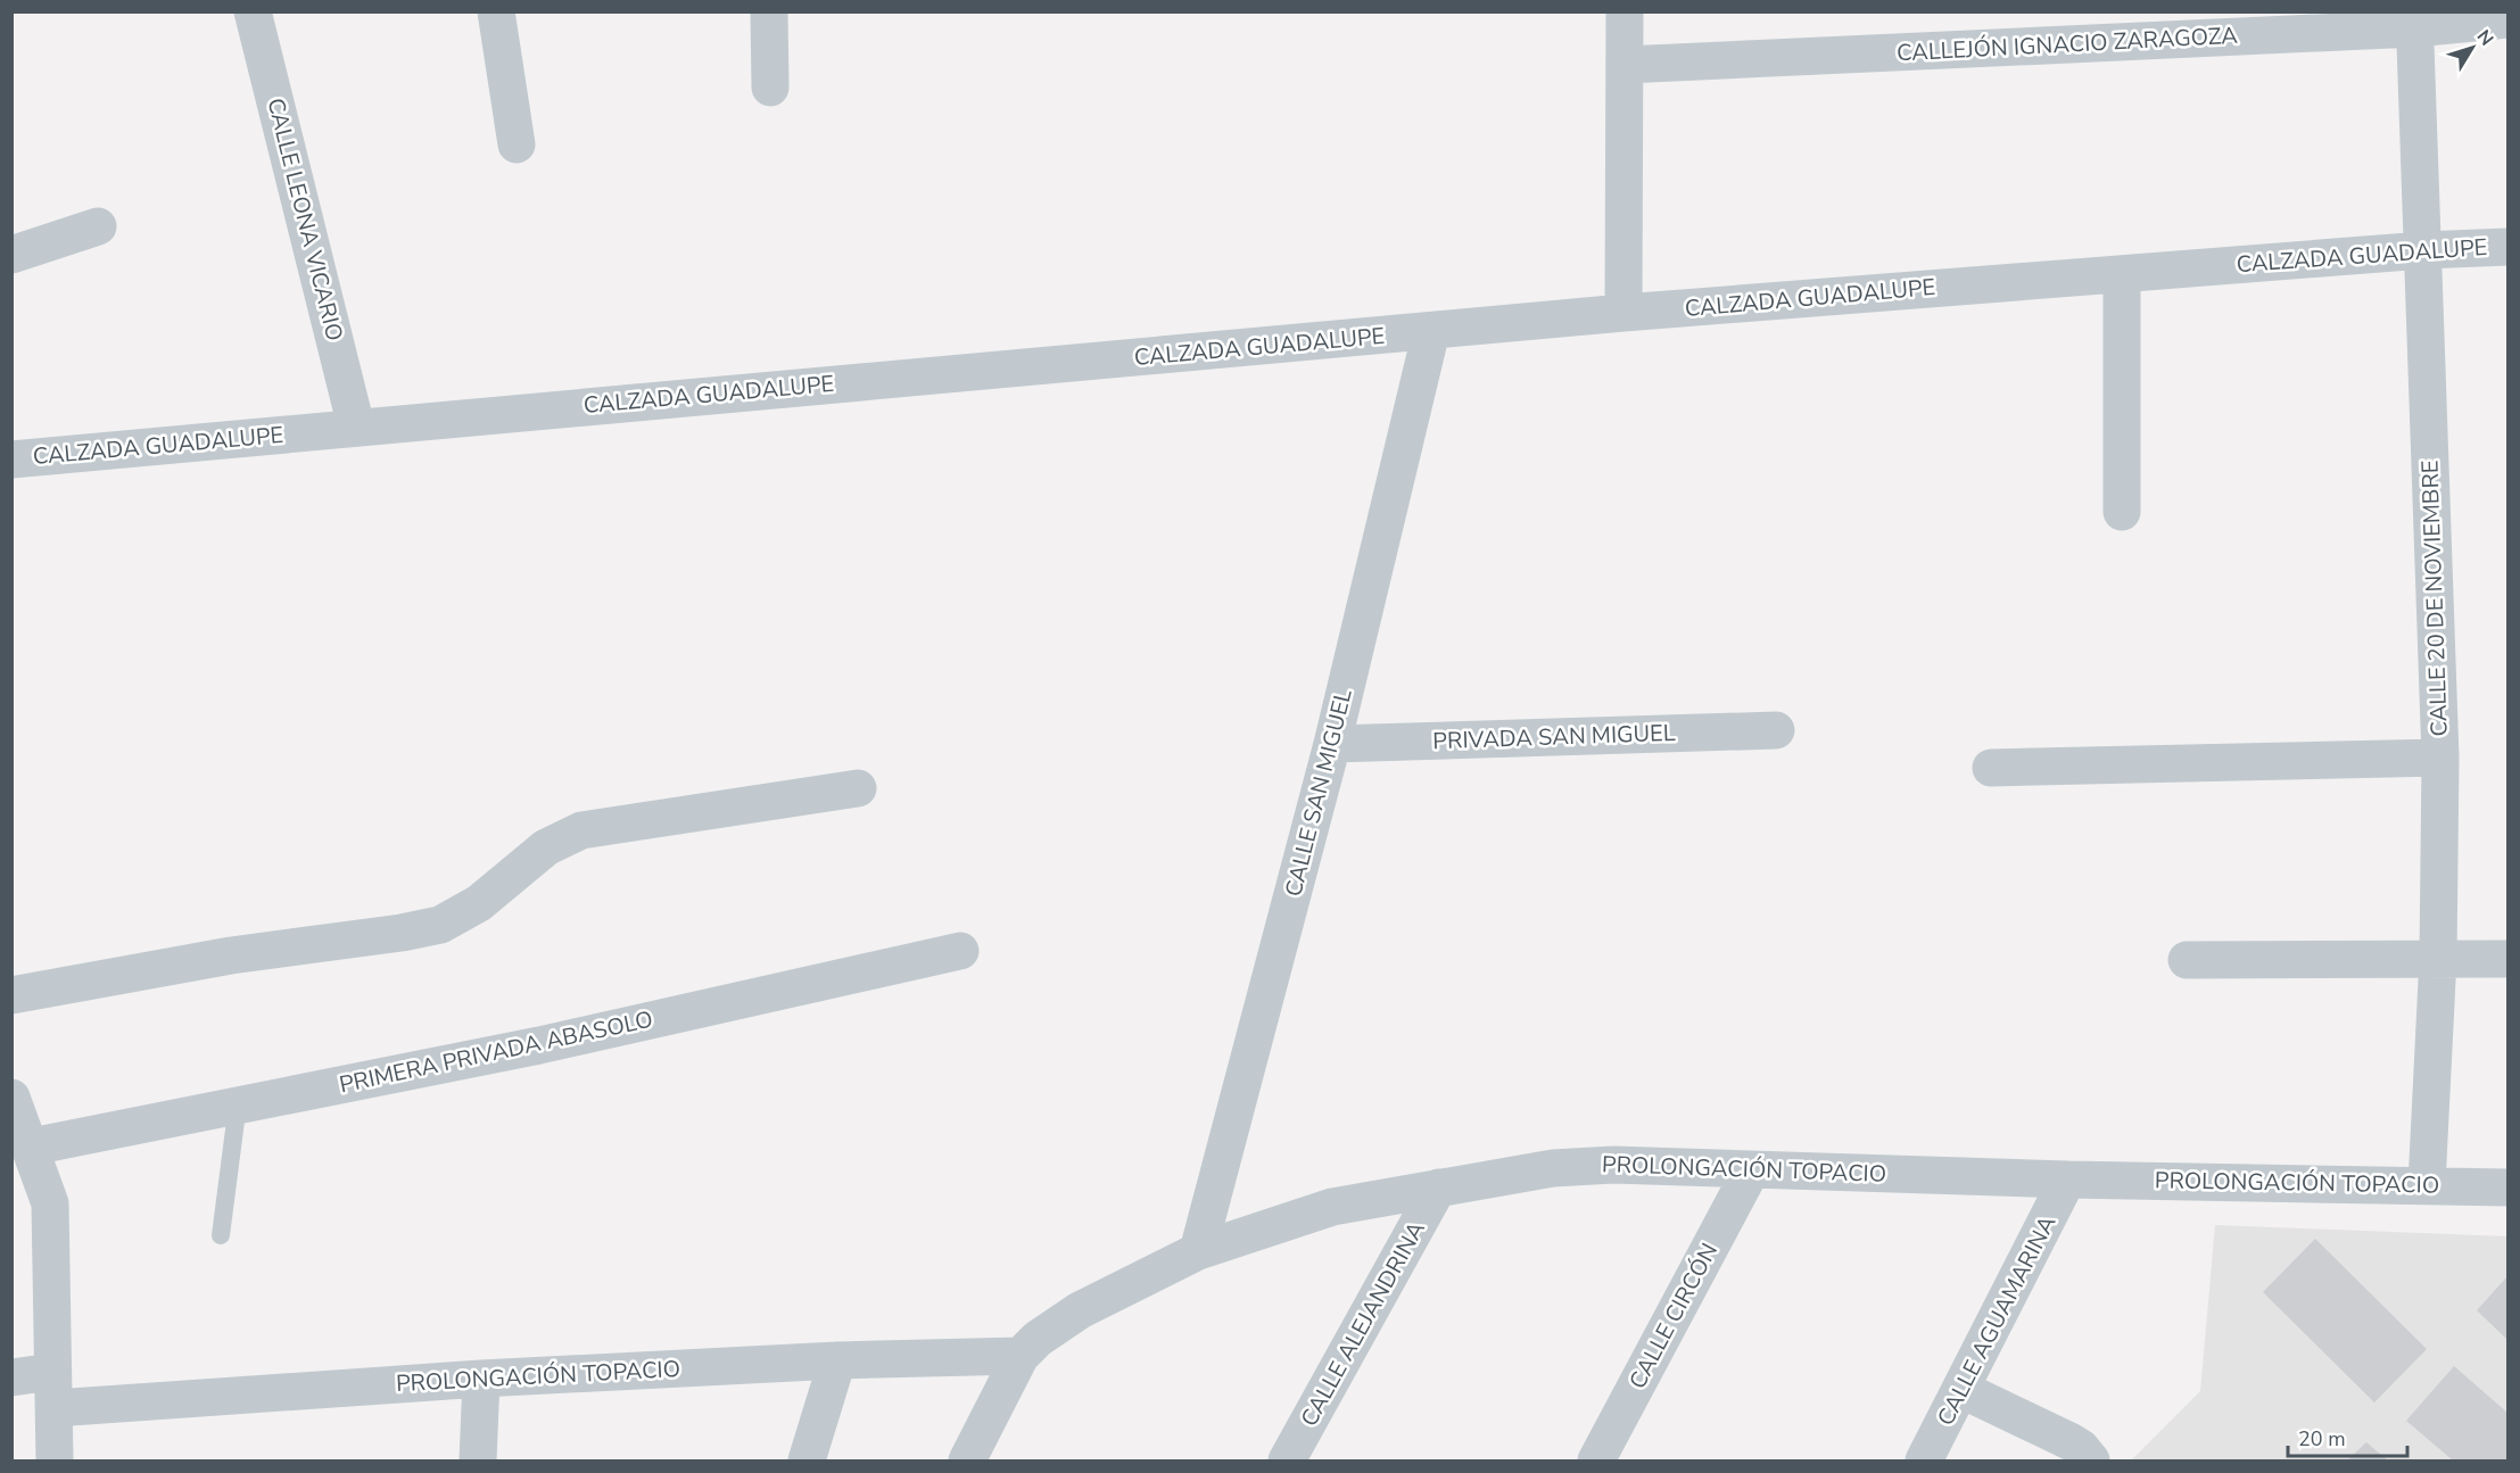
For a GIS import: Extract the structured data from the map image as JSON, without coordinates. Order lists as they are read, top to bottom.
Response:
{
  "streets": {
    "street": [
      "CALLEJÓN IGNACIO ZARAGOZA",
      "CALLE LEONA VICARIO",
      "CALZADA GUADALUPE",
      "CALLE 20 DE NOVIEMBRE",
      "PRIVADA SAN MIGUEL",
      "CALLE SAN MIGUEL",
      "PRIMERA PRIVADA ABASOLO",
      "PROLONGACIÓN TOPACIO",
      "CALLE CIRCÓN",
      "CALLE AGUAMARINA",
      "CALLE ALEJANDRINA"
    ]
  },
  "crossings": [
    ["CALLEJÓN IGNACIO ZARAGOZA", "CALLE 20 DE NOVIEMBRE"],
    ["CALLE LEONA VICARIO", "CALZADA GUADALUPE"],
    ["CALZADA GUADALUPE", "CALLE 20 DE NOVIEMBRE"],
    ["CALZADA GUADALUPE", "CALLE SAN MIGUEL"],
    ["CALLE 20 DE NOVIEMBRE", "PROLONGACIÓN TOPACIO"],
    ["PRIVADA SAN MIGUEL", "CALLE SAN MIGUEL"],
    ["CALLE SAN MIGUEL", "PROLONGACIÓN TOPACIO"],
    ["PROLONGACIÓN TOPACIO", "CALLE CIRCÓN"],
    ["PROLONGACIÓN TOPACIO", "CALLE AGUAMARINA"],
    ["PROLONGACIÓN TOPACIO", "CALLE ALEJANDRINA"]
  ],
  "scale_bar": "20 m",
  "north": "top right"
}
